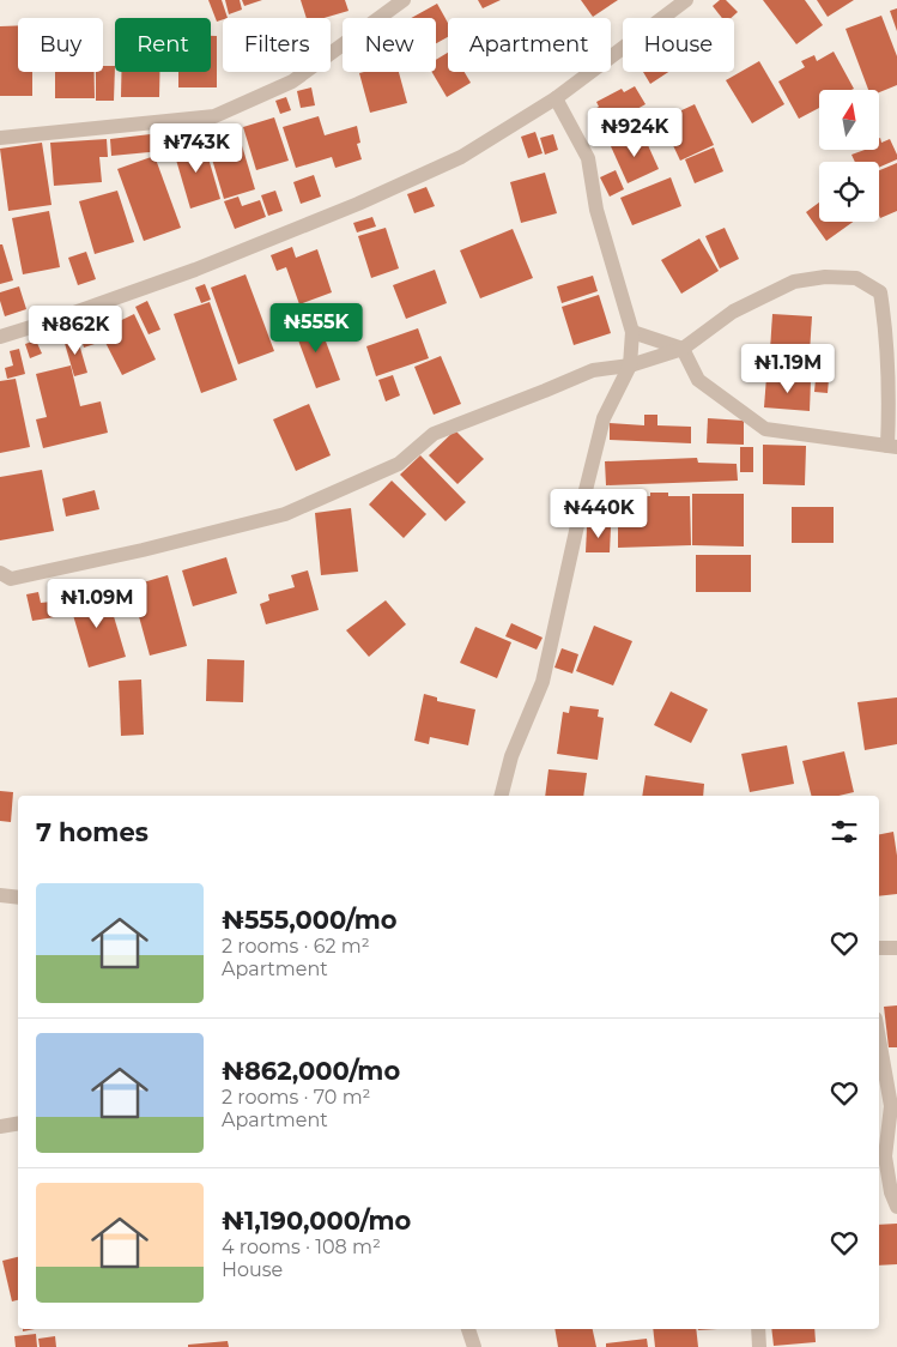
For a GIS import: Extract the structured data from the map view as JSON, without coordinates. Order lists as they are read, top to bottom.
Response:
{
  "north": "top",
  "page": {
    "chip": [
      "Buy",
      "Rent",
      "Filters",
      "New",
      "Apartment",
      "House"
    ],
    "price": [
      "₦924K",
      "₦743K",
      "₦555K",
      "₦862K",
      "₦1.19M",
      "₦440K",
      "₦1.09M"
    ],
    "heading": "7 homes",
    "list": [
      {
        "name": "₦555,000/mo",
        "note": "2 rooms · 62 m² · Apartment"
      },
      {
        "name": "₦862,000/mo",
        "note": "2 rooms · 70 m² · Apartment"
      },
      {
        "name": "₦1,190,000/mo",
        "note": "4 rooms · 108 m² · House"
      }
    ]
  }
}
